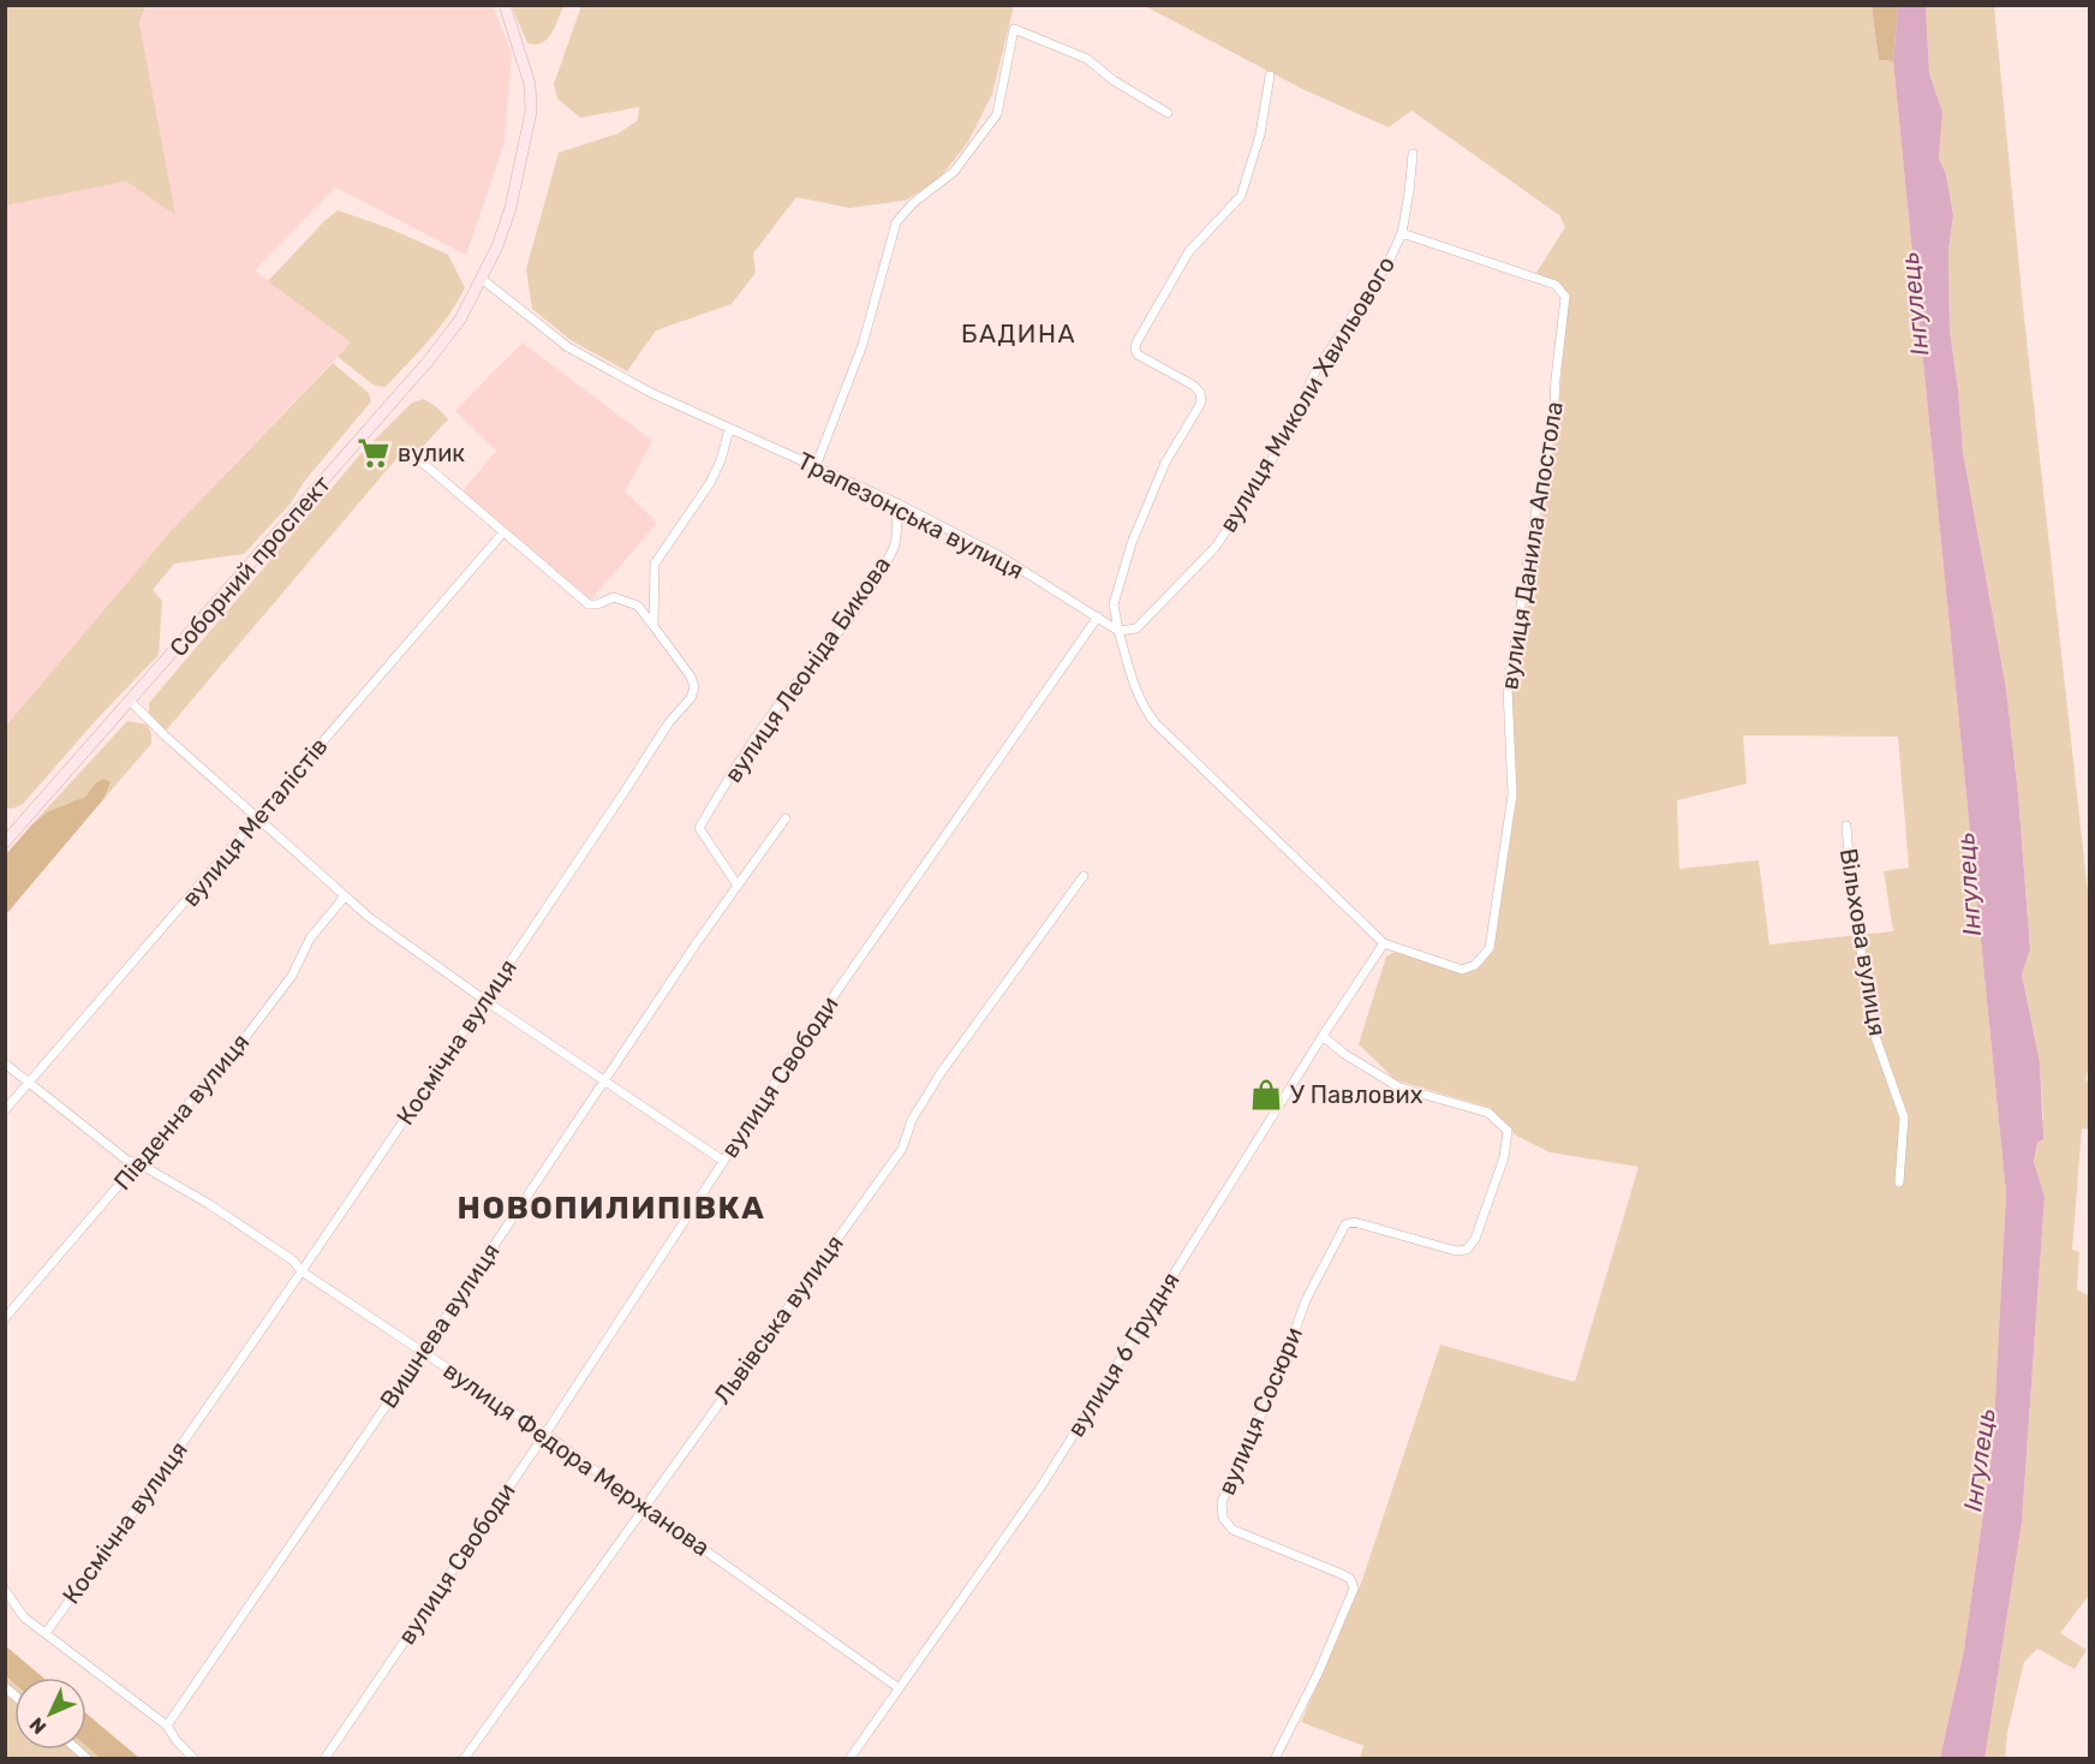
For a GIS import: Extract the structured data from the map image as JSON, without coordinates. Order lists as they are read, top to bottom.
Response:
{
  "streets": {
    "main road": ["Соборний проспект"],
    "street": [
      "вулиця Миколи Хвильового",
      "Трапезонська вулиця",
      "вулиця Данила Апостола",
      "вулиця Леоніда Бикова",
      "вулиця Металістів",
      "Вільхова вулиця",
      "Космічна вулиця",
      "вулиця Свободи",
      "Південна вулиця",
      "Львівська вулиця",
      "Вишнева вулиця",
      "вулиця 6 Грудня",
      "вулиця Сосюри",
      "вулиця Федора Мержанова"
    ]
  },
  "crossings": [
    ["вулиця Миколи Хвильового", "Трапезонська вулиця"],
    ["вулиця Миколи Хвильового", "вулиця Данила Апостола"],
    ["Трапезонська вулиця", "Соборний проспект"],
    ["Трапезонська вулиця", "вулиця Леоніда Бикова"],
    ["Трапезонська вулиця", "вулиця Свободи"],
    ["вулиця Данила Апостола", "вулиця 6 Грудня"],
    ["вулиця Леоніда Бикова", "Вишнева вулиця"],
    ["вулиця Металістів", "Космічна вулиця"],
    ["вулиця Металістів", "вулиця Федора Мержанова"],
    ["Космічна вулиця", "вулиця Федора Мержанова"],
    ["вулиця Свободи", "вулиця Федора Мержанова"],
    ["Південна вулиця", "вулиця Федора Мержанова"],
    ["Львівська вулиця", "вулиця Федора Мержанова"],
    ["Вишнева вулиця", "вулиця Федора Мержанова"],
    ["вулиця 6 Грудня", "вулиця Сосюри"],
    ["вулиця 6 Грудня", "вулиця Федора Мержанова"]
  ],
  "districts": ["БАДИНА", "НОВОПИЛИПІВКА"],
  "water": ["Інгулець"],
  "places": {
    "supermarket": ["вулик"],
    "shop": ["У Павлових"]
  },
  "north": "bottom left"
}
